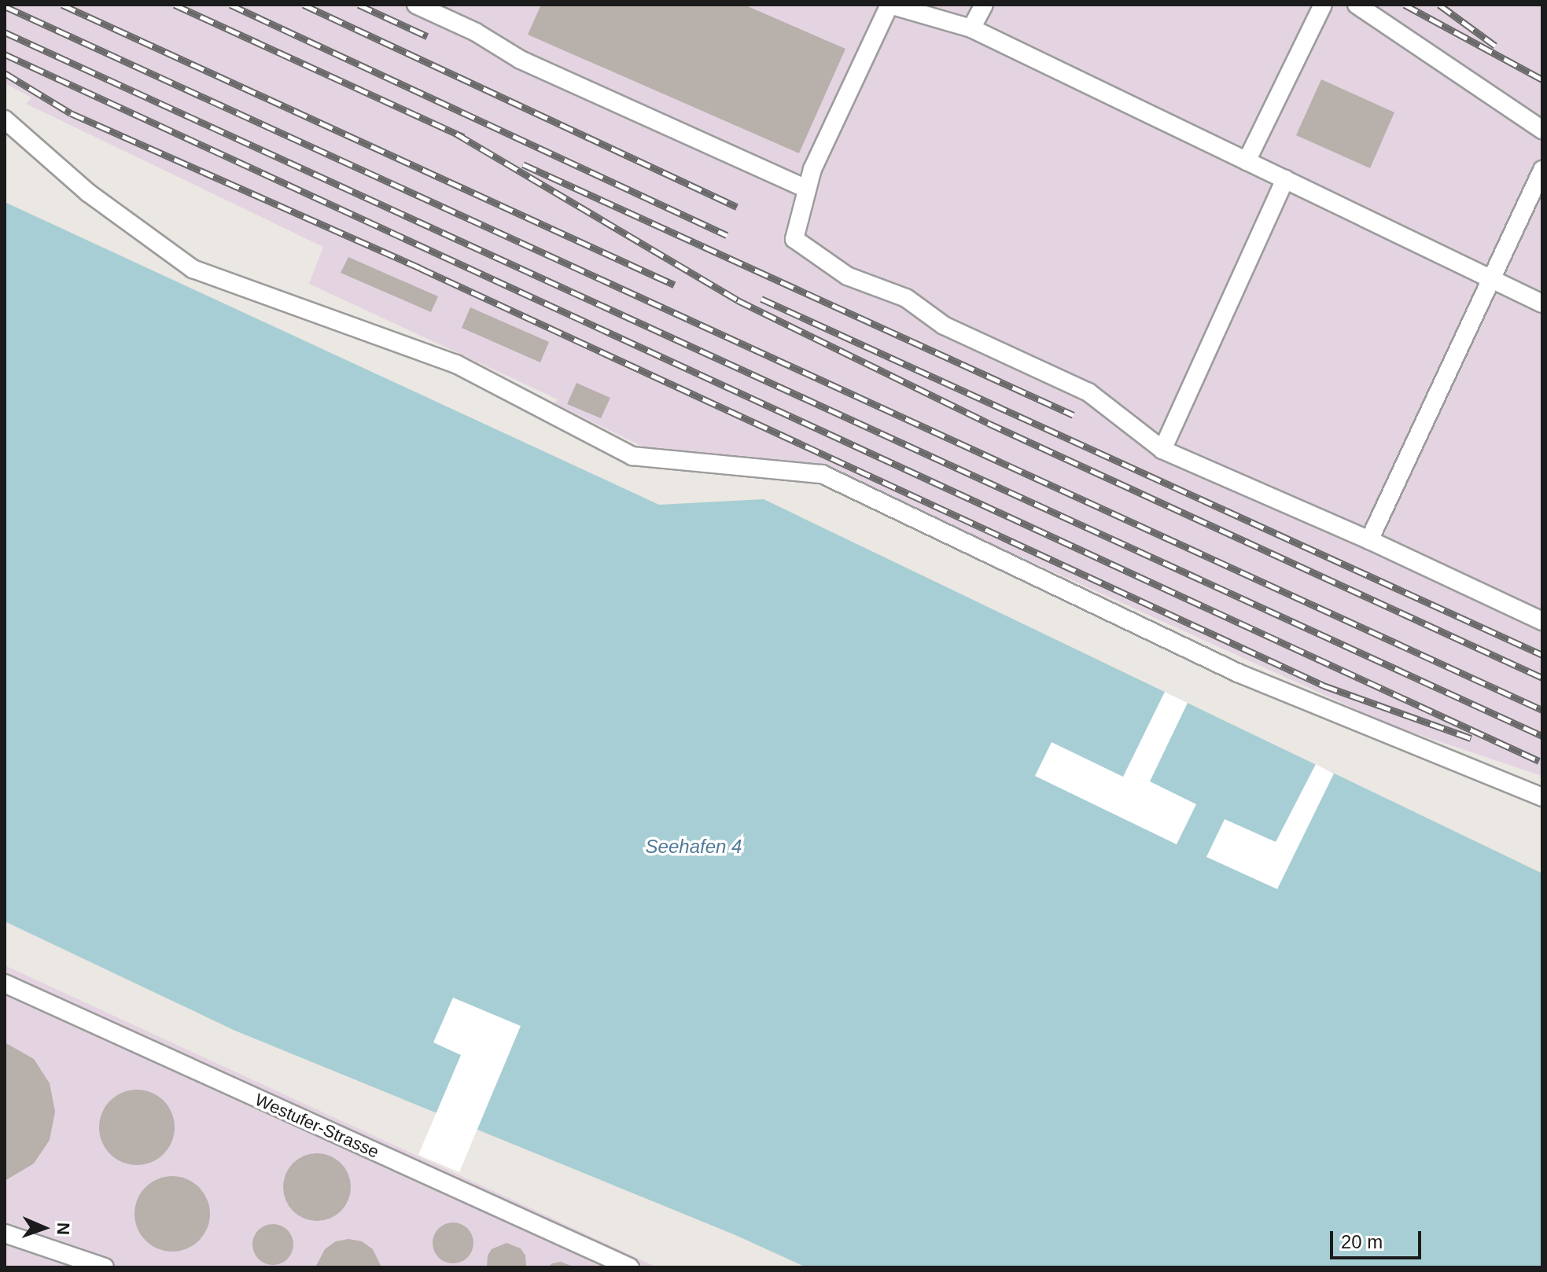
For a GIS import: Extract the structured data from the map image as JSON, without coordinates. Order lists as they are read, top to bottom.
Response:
{
  "streets": {
    "lane": ["Westufer-Strasse"]
  },
  "water": ["Seehafen 4"],
  "scale_bar": "20 m",
  "north": "right"
}
